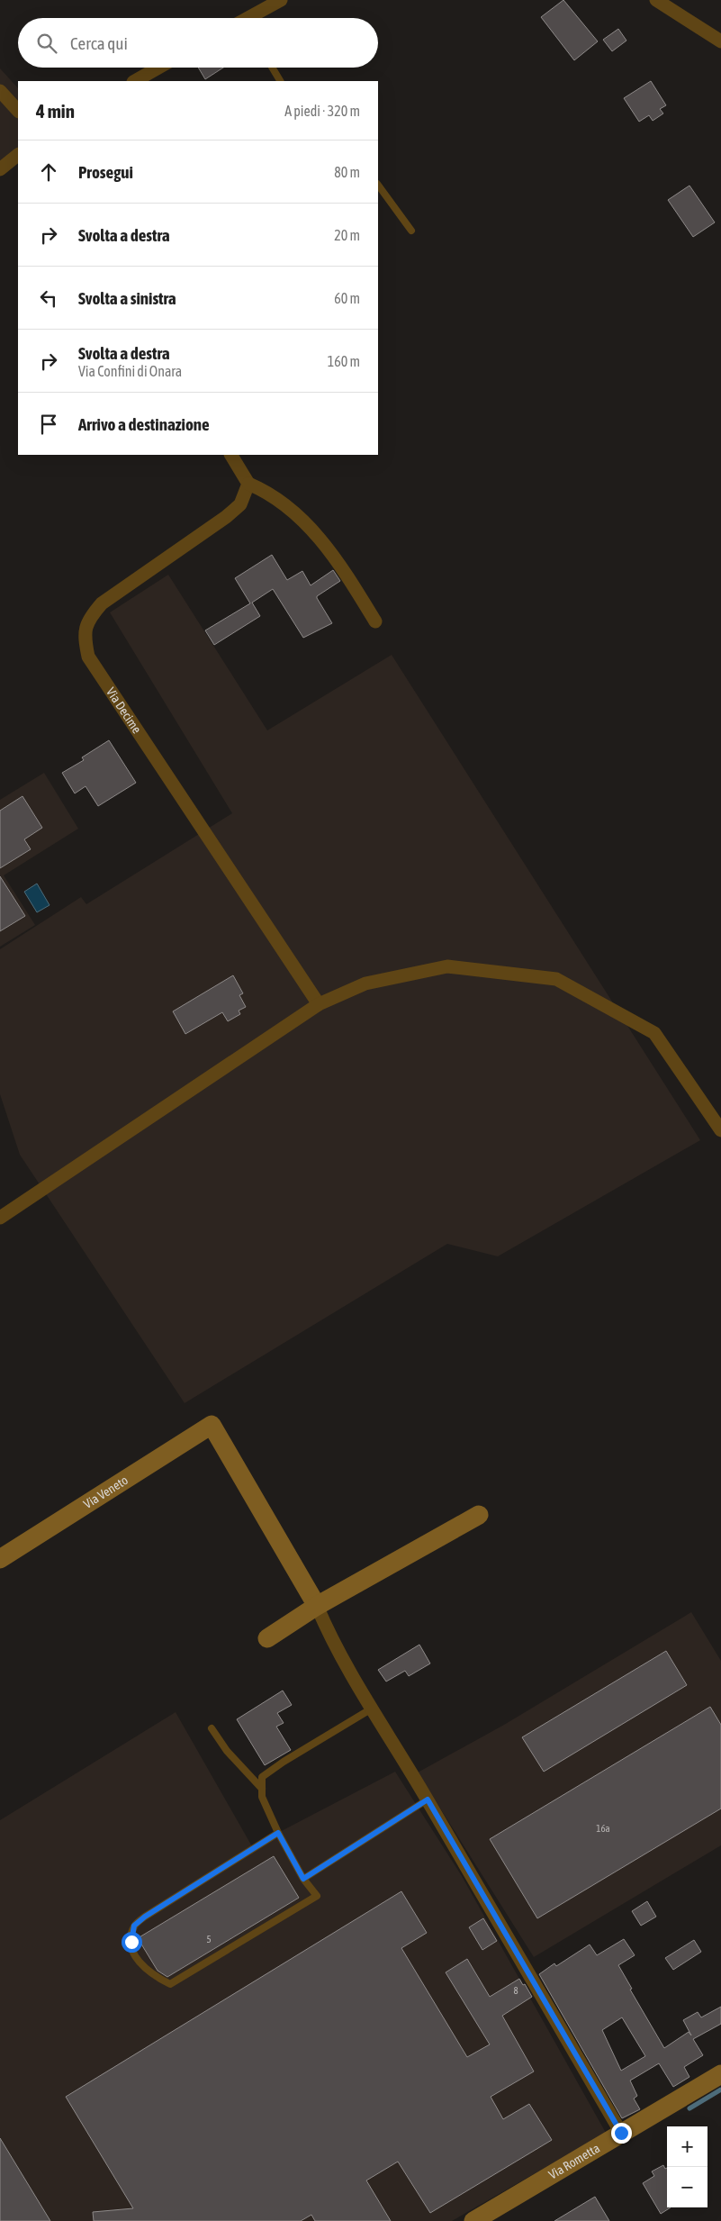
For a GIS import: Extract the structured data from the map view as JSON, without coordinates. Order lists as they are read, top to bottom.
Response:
{
  "streets": {
    "street": ["Via Decime", "Via Veneto", "Via Rometta"]
  },
  "house_numbers": ["16a", "5", "8"],
  "page": {
    "search": "Cerca qui",
    "heading": ["4 min", "A piedi · 320 m"],
    "list": [
      ["Prosegui", "80 m"],
      ["Svolta a destra", "20 m"],
      ["Svolta a sinistra", "60 m"],
      ["Svolta a destra", "Via Confini di Onara", "160 m"],
      "Arrivo a destinazione"
    ],
    "map_buttons": ["+", "−"]
  }
}
